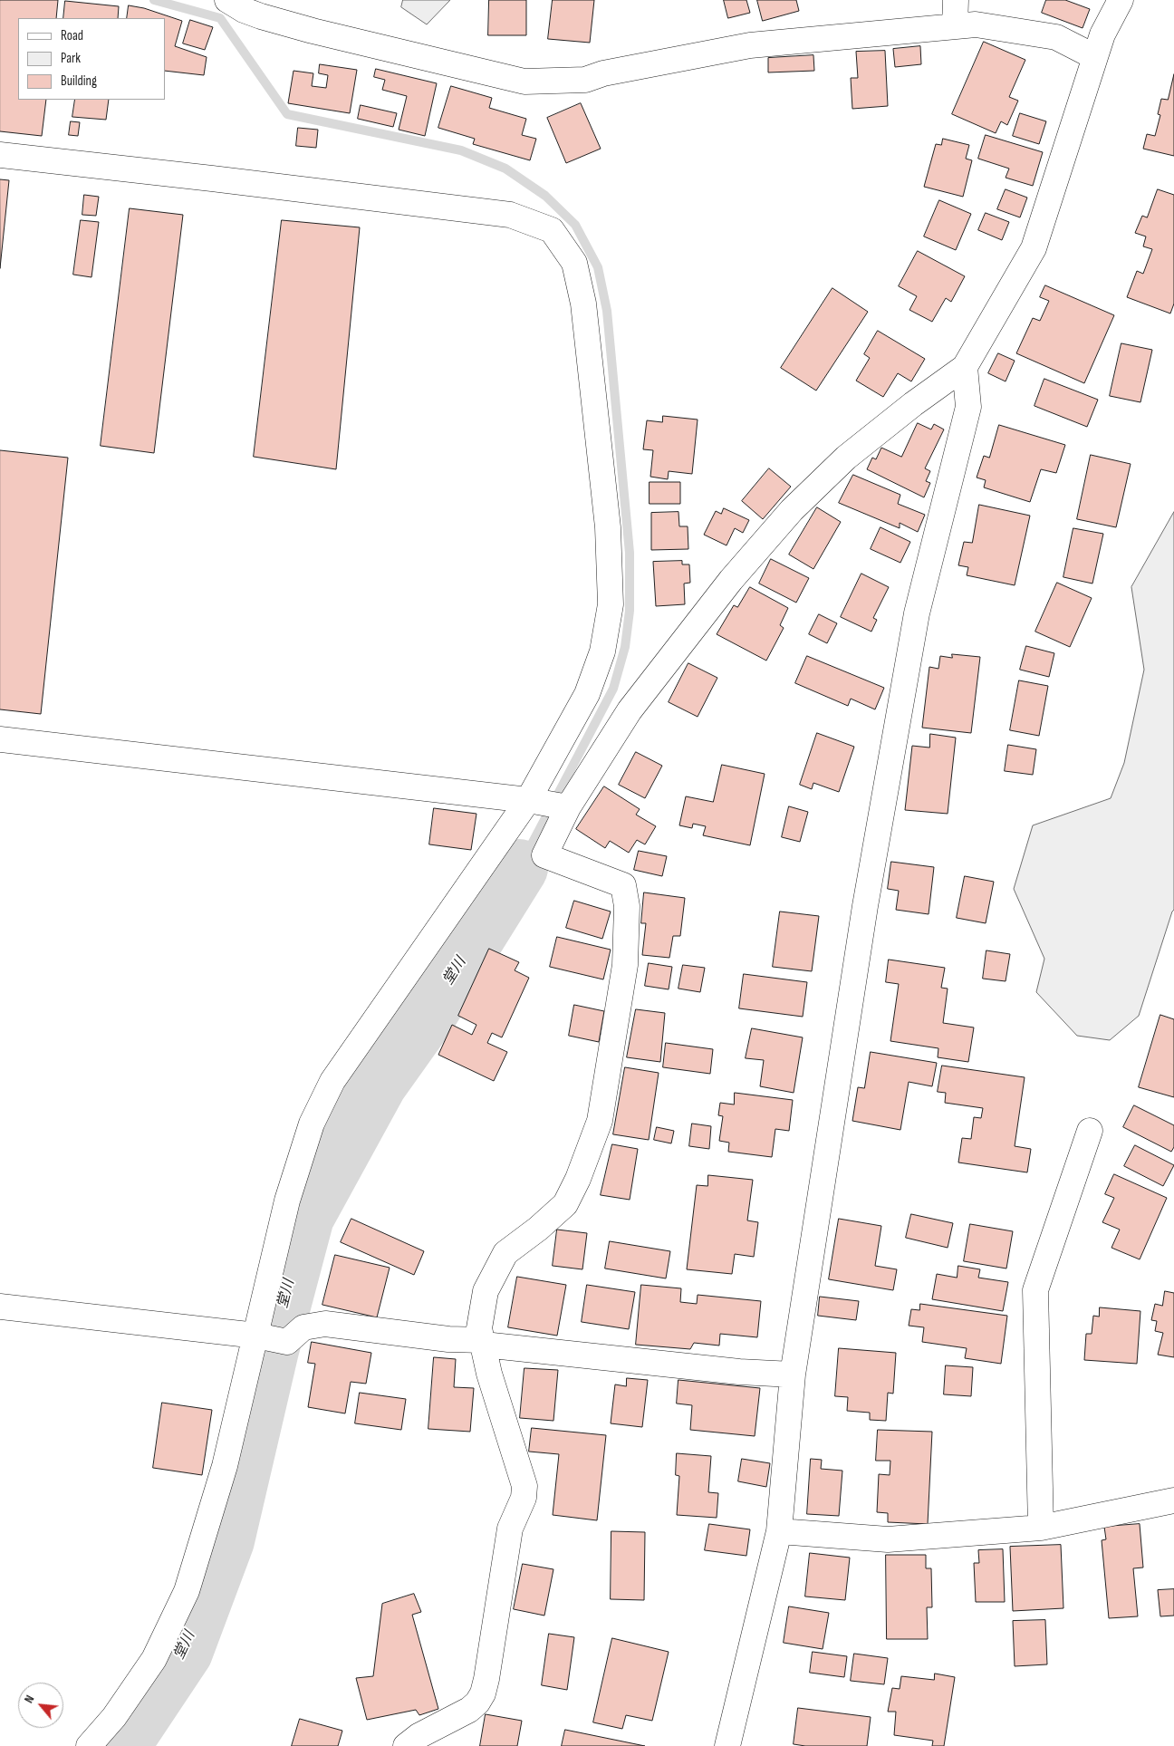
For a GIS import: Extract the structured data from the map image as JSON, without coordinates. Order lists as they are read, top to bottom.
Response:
{
  "water": ["堂川"],
  "legend": ["Road", "Park", "Building"],
  "north": "top left"
}
